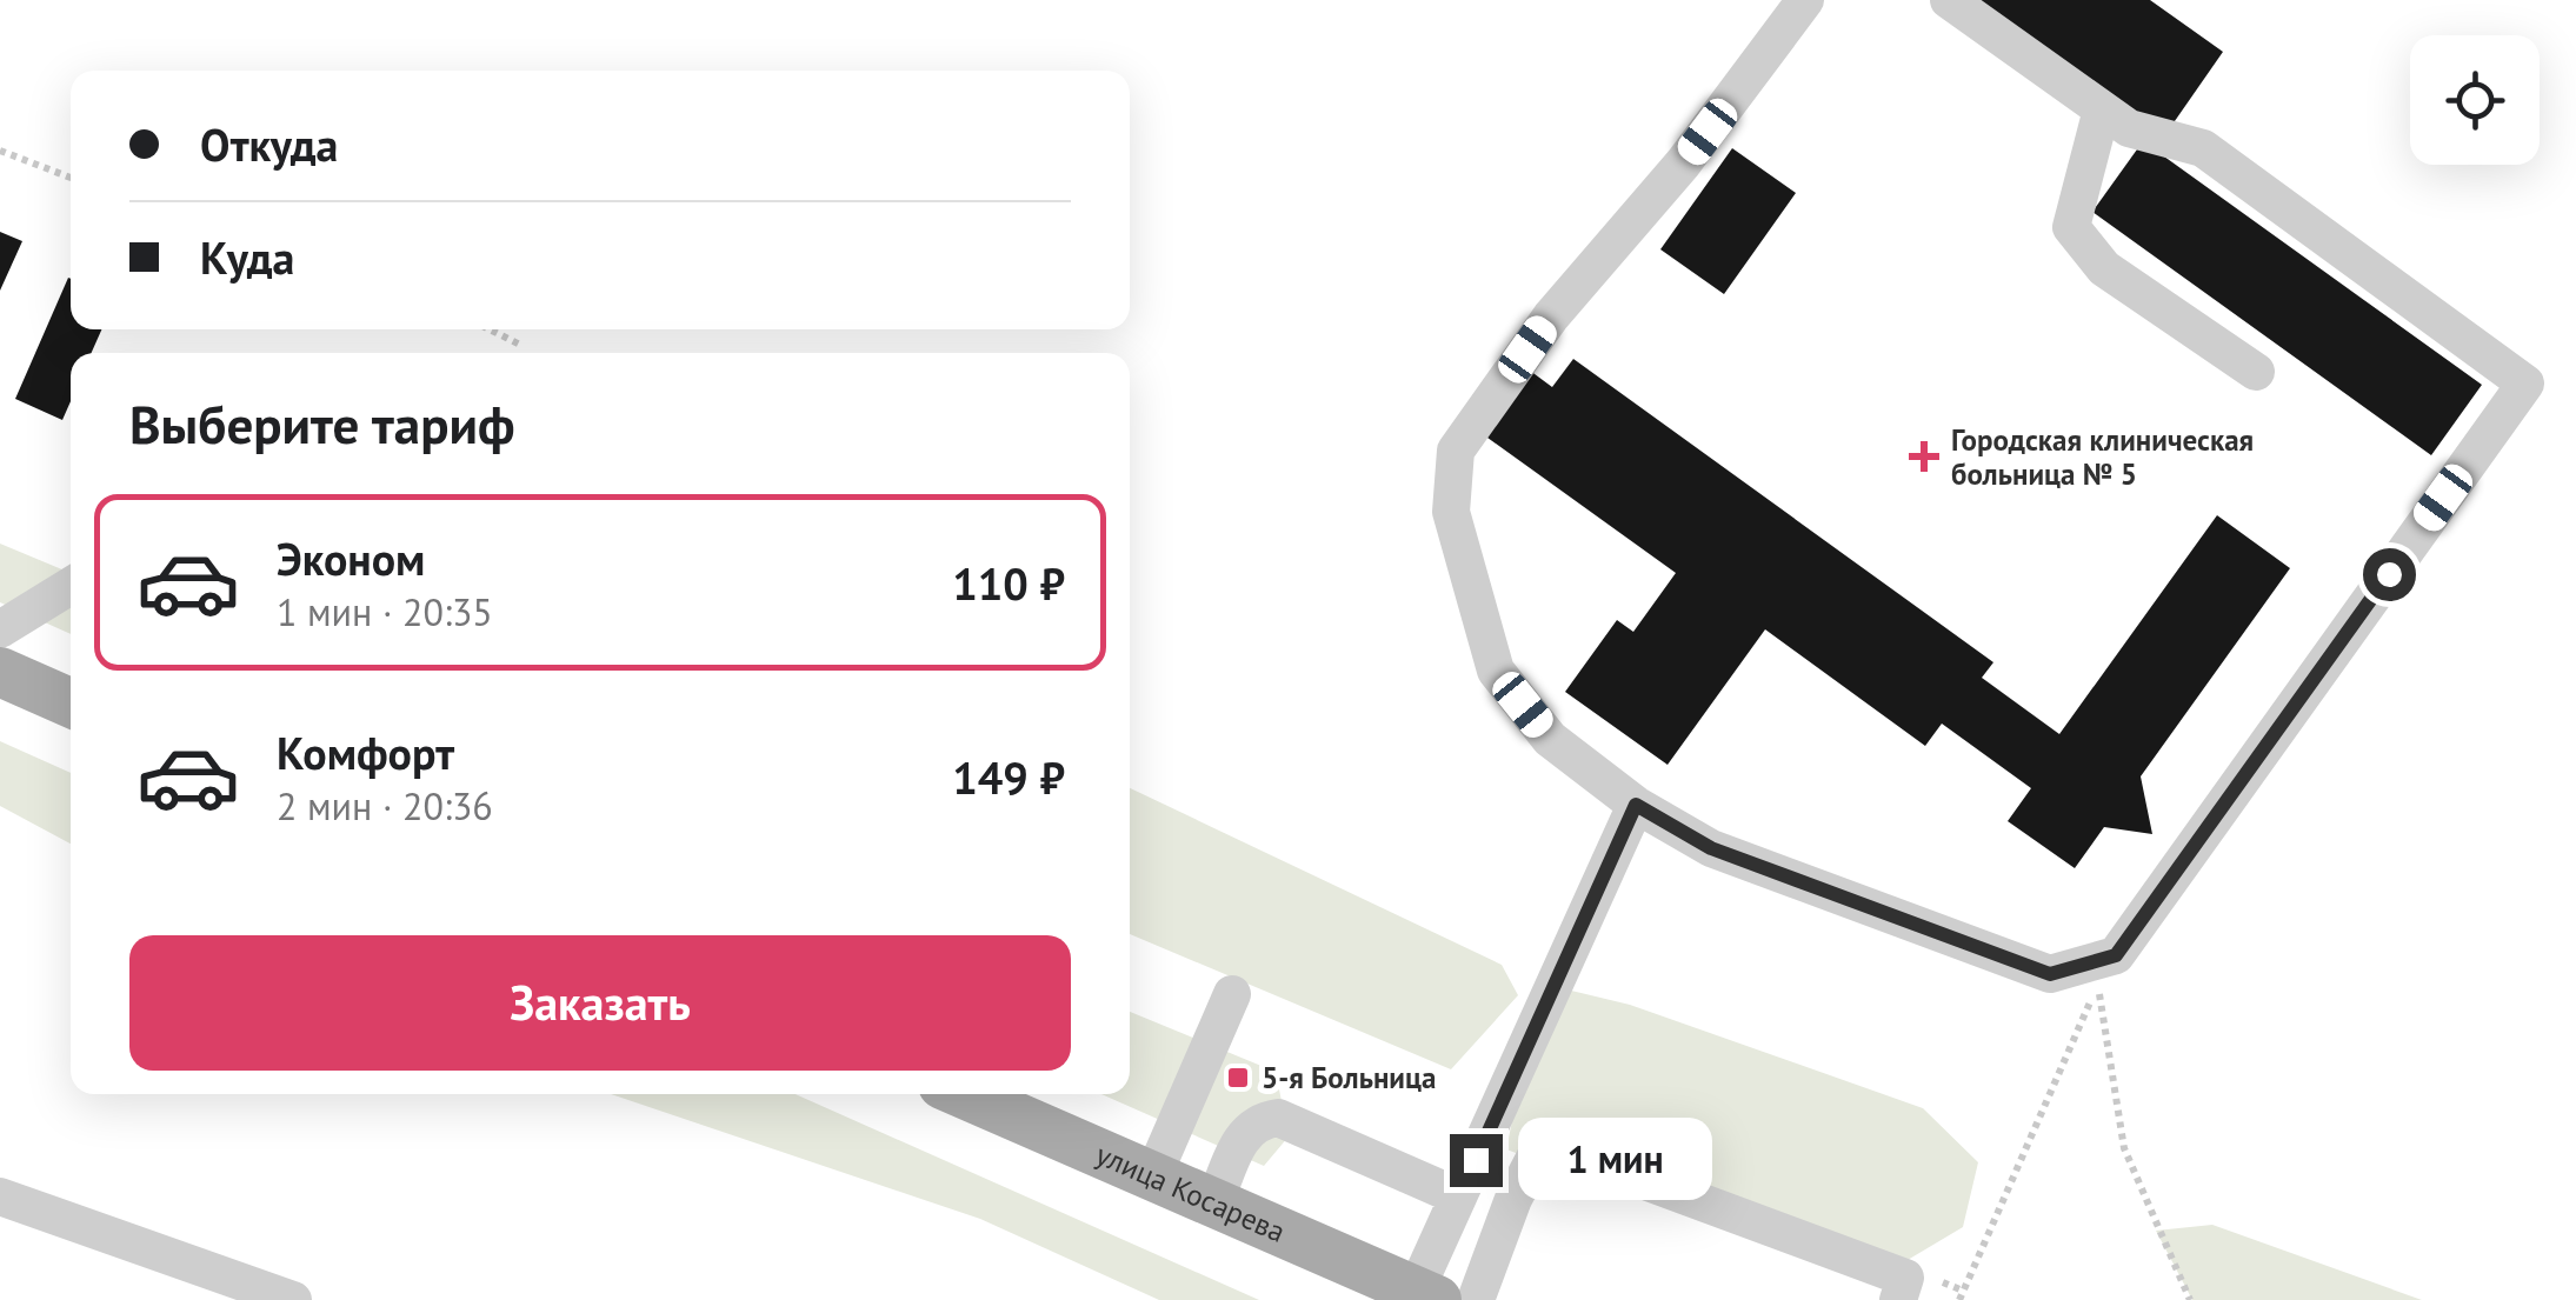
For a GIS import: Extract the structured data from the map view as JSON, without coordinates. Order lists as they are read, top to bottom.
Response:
{
  "streets": {
    "main road": ["улица Косарева"]
  },
  "places": {
    "health": ["Городская клиническая больница № 5"],
    "transit": ["5-я Больница"]
  },
  "page": {
    "banner": ["Откуда", "Куда"],
    "heading": "Выберите тариф",
    "list": [
      {
        "name": "Эконом",
        "note": "1 мин · 20:35",
        "value": "110 ₽"
      },
      {
        "name": "Комфорт",
        "note": "2 мин · 20:36",
        "value": "149 ₽"
      }
    ],
    "buttons": "Заказать",
    "bubble": "1 мин"
  }
}
